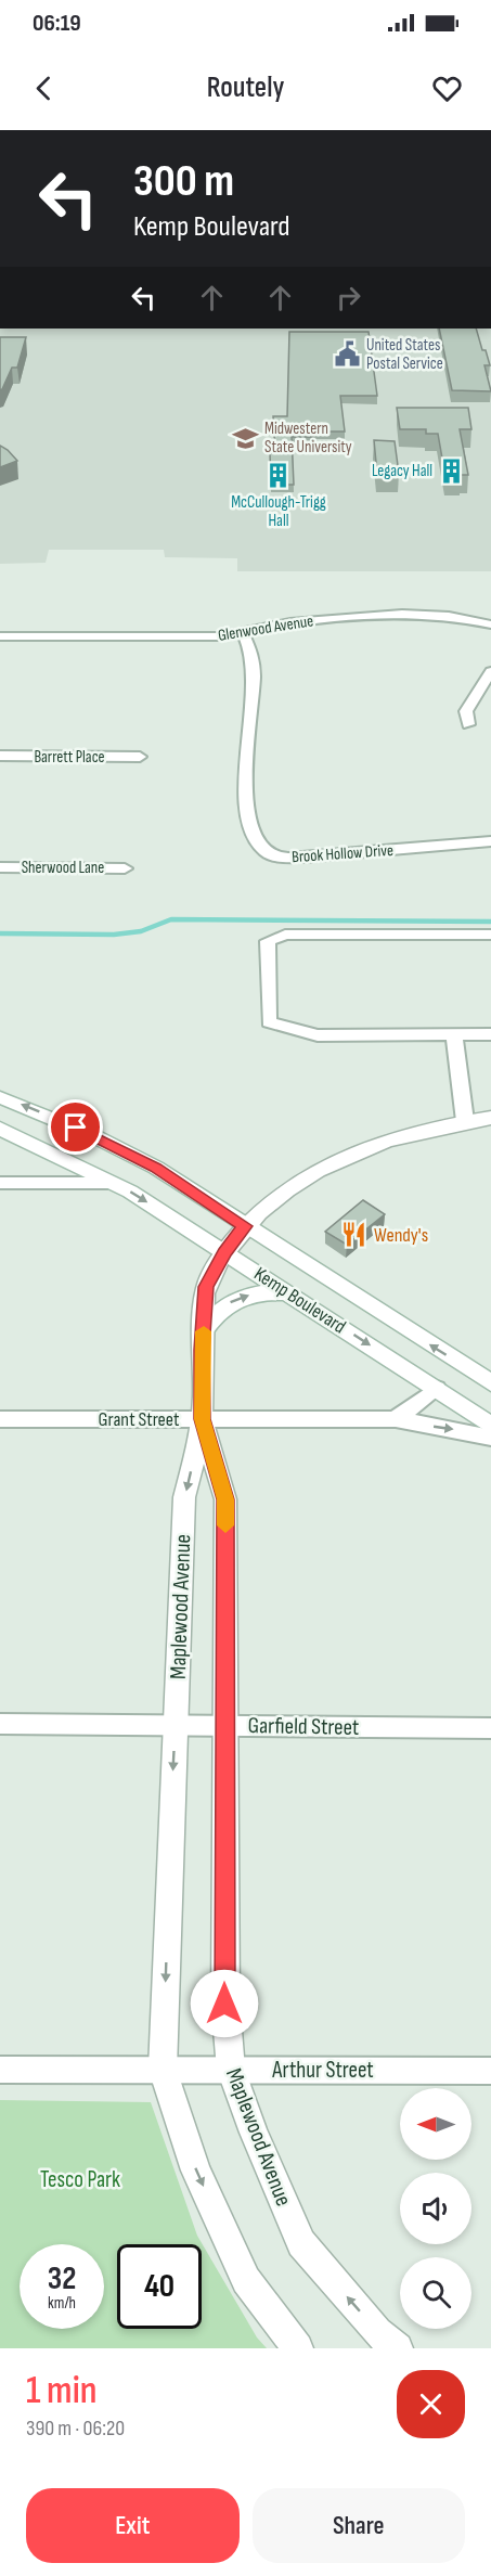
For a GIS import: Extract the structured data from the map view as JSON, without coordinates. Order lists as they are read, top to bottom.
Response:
{
  "streets": {
    "street": [
      "Glenwood Avenue",
      "Barrett Place",
      "Brook Hollow Drive",
      "Sherwood Lane",
      "Kemp Boulevard",
      "Grant Street",
      "Maplewood Avenue",
      "Garfield Street",
      "Arthur Street"
    ]
  },
  "crossings": [
    ["Glenwood Avenue", "Brook Hollow Drive"],
    ["Kemp Boulevard", "Maplewood Avenue"],
    ["Grant Street", "Maplewood Avenue"],
    ["Maplewood Avenue", "Garfield Street"],
    ["Maplewood Avenue", "Arthur Street"]
  ],
  "parks": ["Tesco Park"],
  "places": {
    "public building": ["United States Postal Service"],
    "school or university": ["Midwestern State University"],
    "building": ["Legacy Hall", "McCullough-Trigg Hall"],
    "restaurant": ["Wendy's"]
  },
  "north": "left",
  "page": {
    "status": "06:19",
    "header": "Routely",
    "turn": ["300 m", "Kemp Boulevard"],
    "speed": "32 km/h",
    "limit": "40",
    "heading": ["1 min", "390 m · 06:20"],
    "buttons": ["Exit", "Share"]
  }
}
